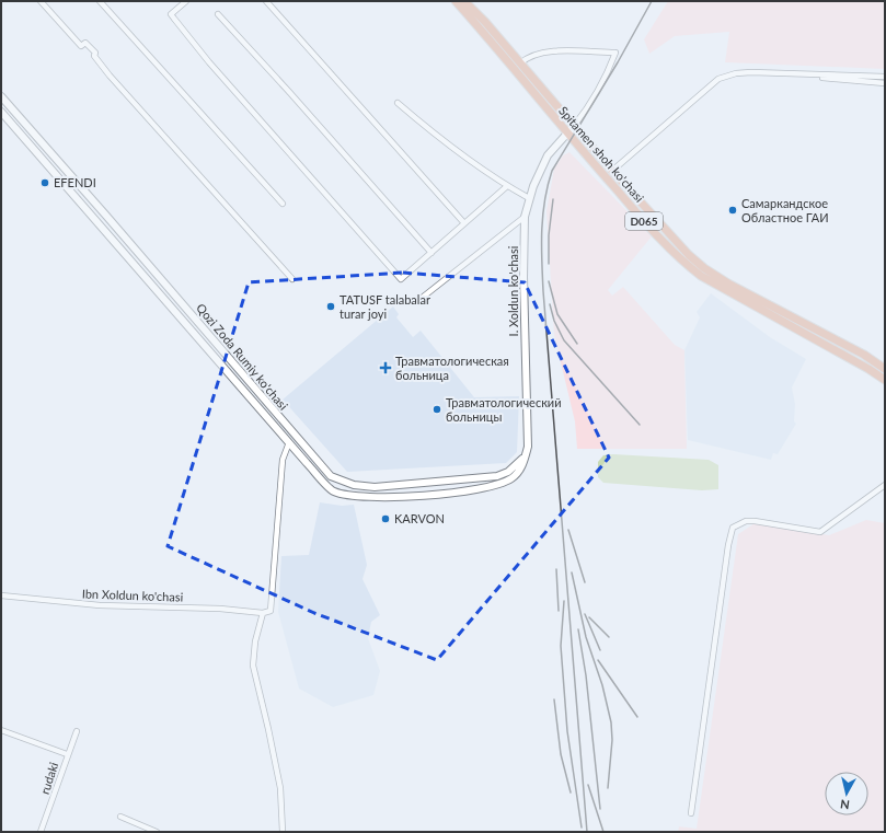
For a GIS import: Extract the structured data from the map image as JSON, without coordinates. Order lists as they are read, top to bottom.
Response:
{
  "streets": {
    "main road": ["Spitamen shoh ko'chasi", "D065"],
    "street": [
      "I. Xoldun ko'chasi",
      "Qozi Zoda Rumiy ko'chasi",
      "Ibn Xoldun ko'chasi",
      "rudaki"
    ]
  },
  "crossings": [
    ["Spitamen shoh ko'chasi", "I. Xoldun ko'chasi"],
    ["I. Xoldun ko'chasi", "Qozi Zoda Rumiy ko'chasi"]
  ],
  "places": {
    "other": [
      "EFENDI",
      "Самаркандское Областное ГАИ",
      "TATUSF talabalar turar joyi",
      "Травматологический больницы",
      "KARVON"
    ],
    "health": ["Травматологическая больница"]
  },
  "north": "bottom"
}
